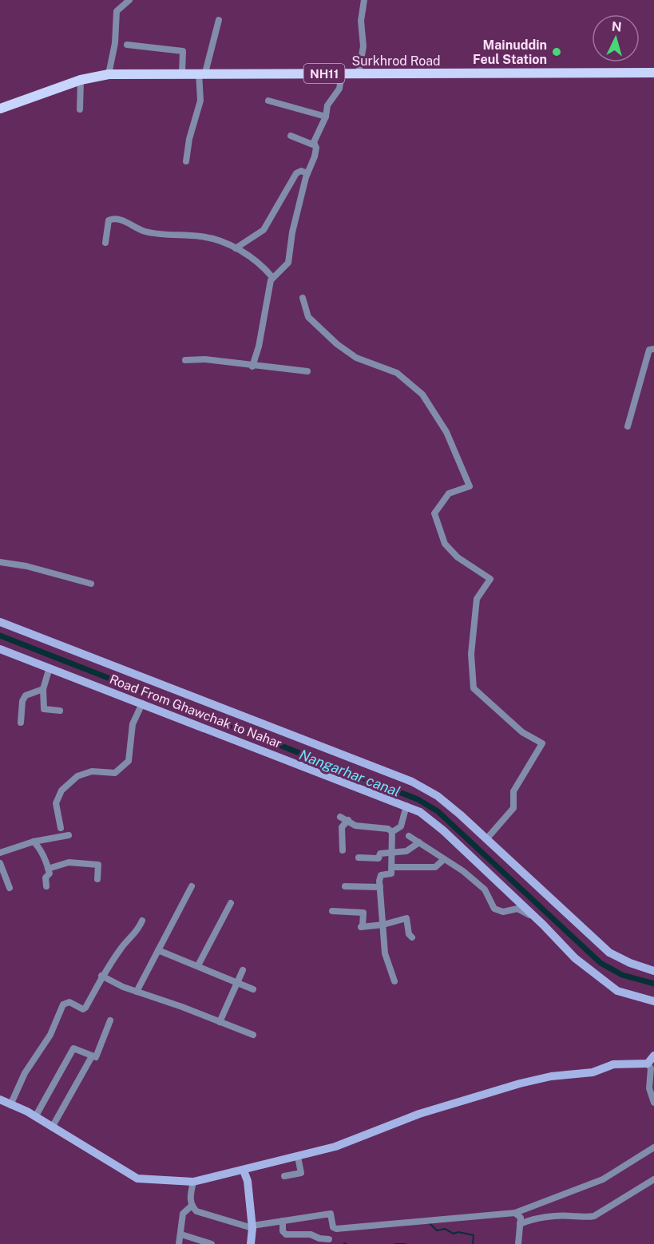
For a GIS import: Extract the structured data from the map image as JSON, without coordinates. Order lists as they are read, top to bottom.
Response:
{
  "streets": {
    "main road": ["Surkhrod Road", "NH11"],
    "street": ["Road From Ghawchak to Nahar"]
  },
  "water": ["Nangarhar canal"],
  "places": ["Mainuddin Feul Station"],
  "north": "top"
}
